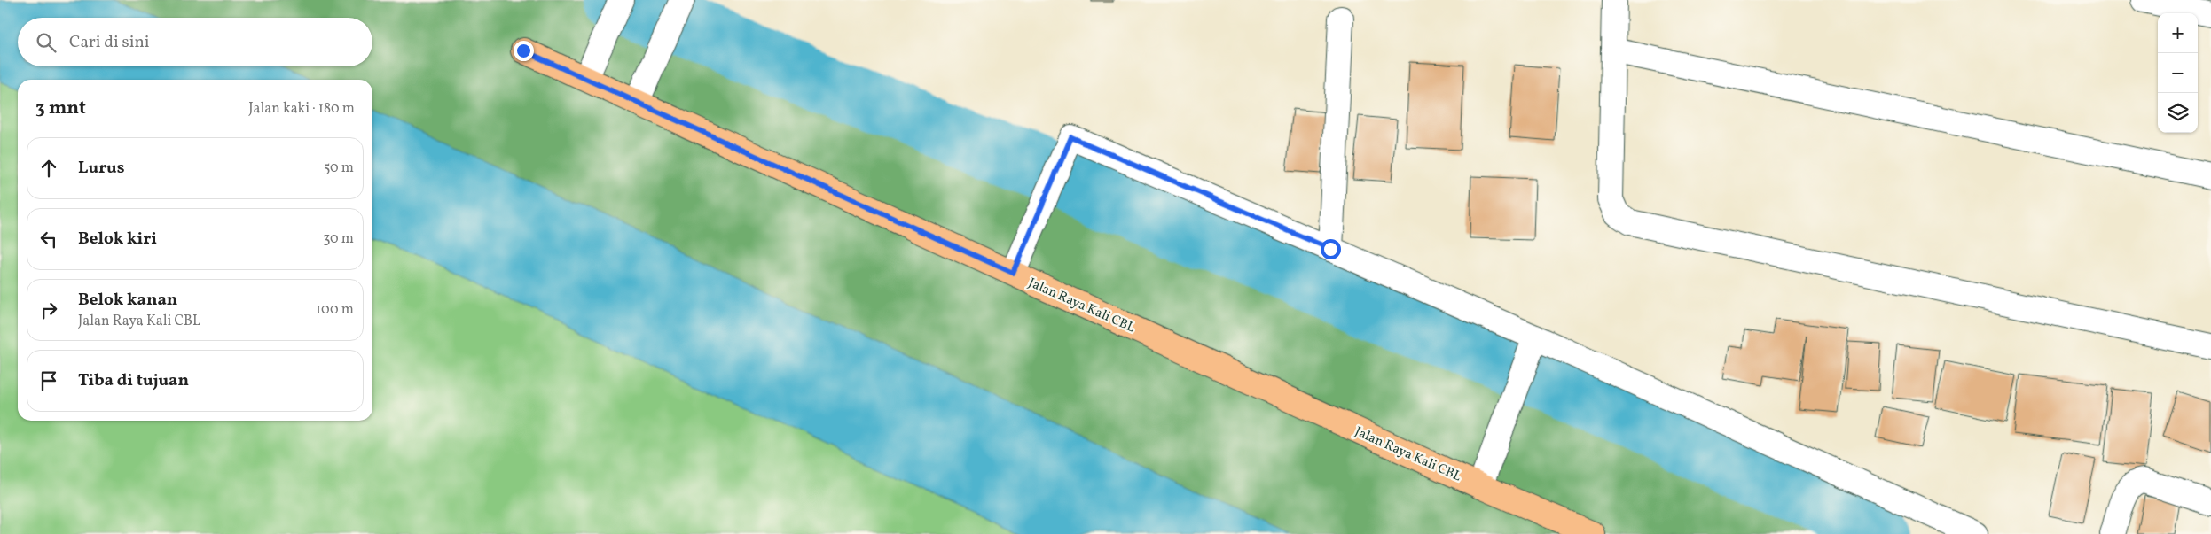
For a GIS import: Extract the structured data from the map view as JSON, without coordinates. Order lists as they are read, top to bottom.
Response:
{
  "streets": {
    "main road": ["Jalan Raya Kali CBL"]
  },
  "page": {
    "map_buttons": ["+", "−"],
    "search": "Cari di sini",
    "heading": ["3 mnt", "Jalan kaki · 180 m"],
    "list": [
      ["Lurus", "50 m"],
      ["Belok kiri", "30 m"],
      ["Belok kanan", "Jalan Raya Kali CBL", "100 m"],
      "Tiba di tujuan"
    ]
  }
}
